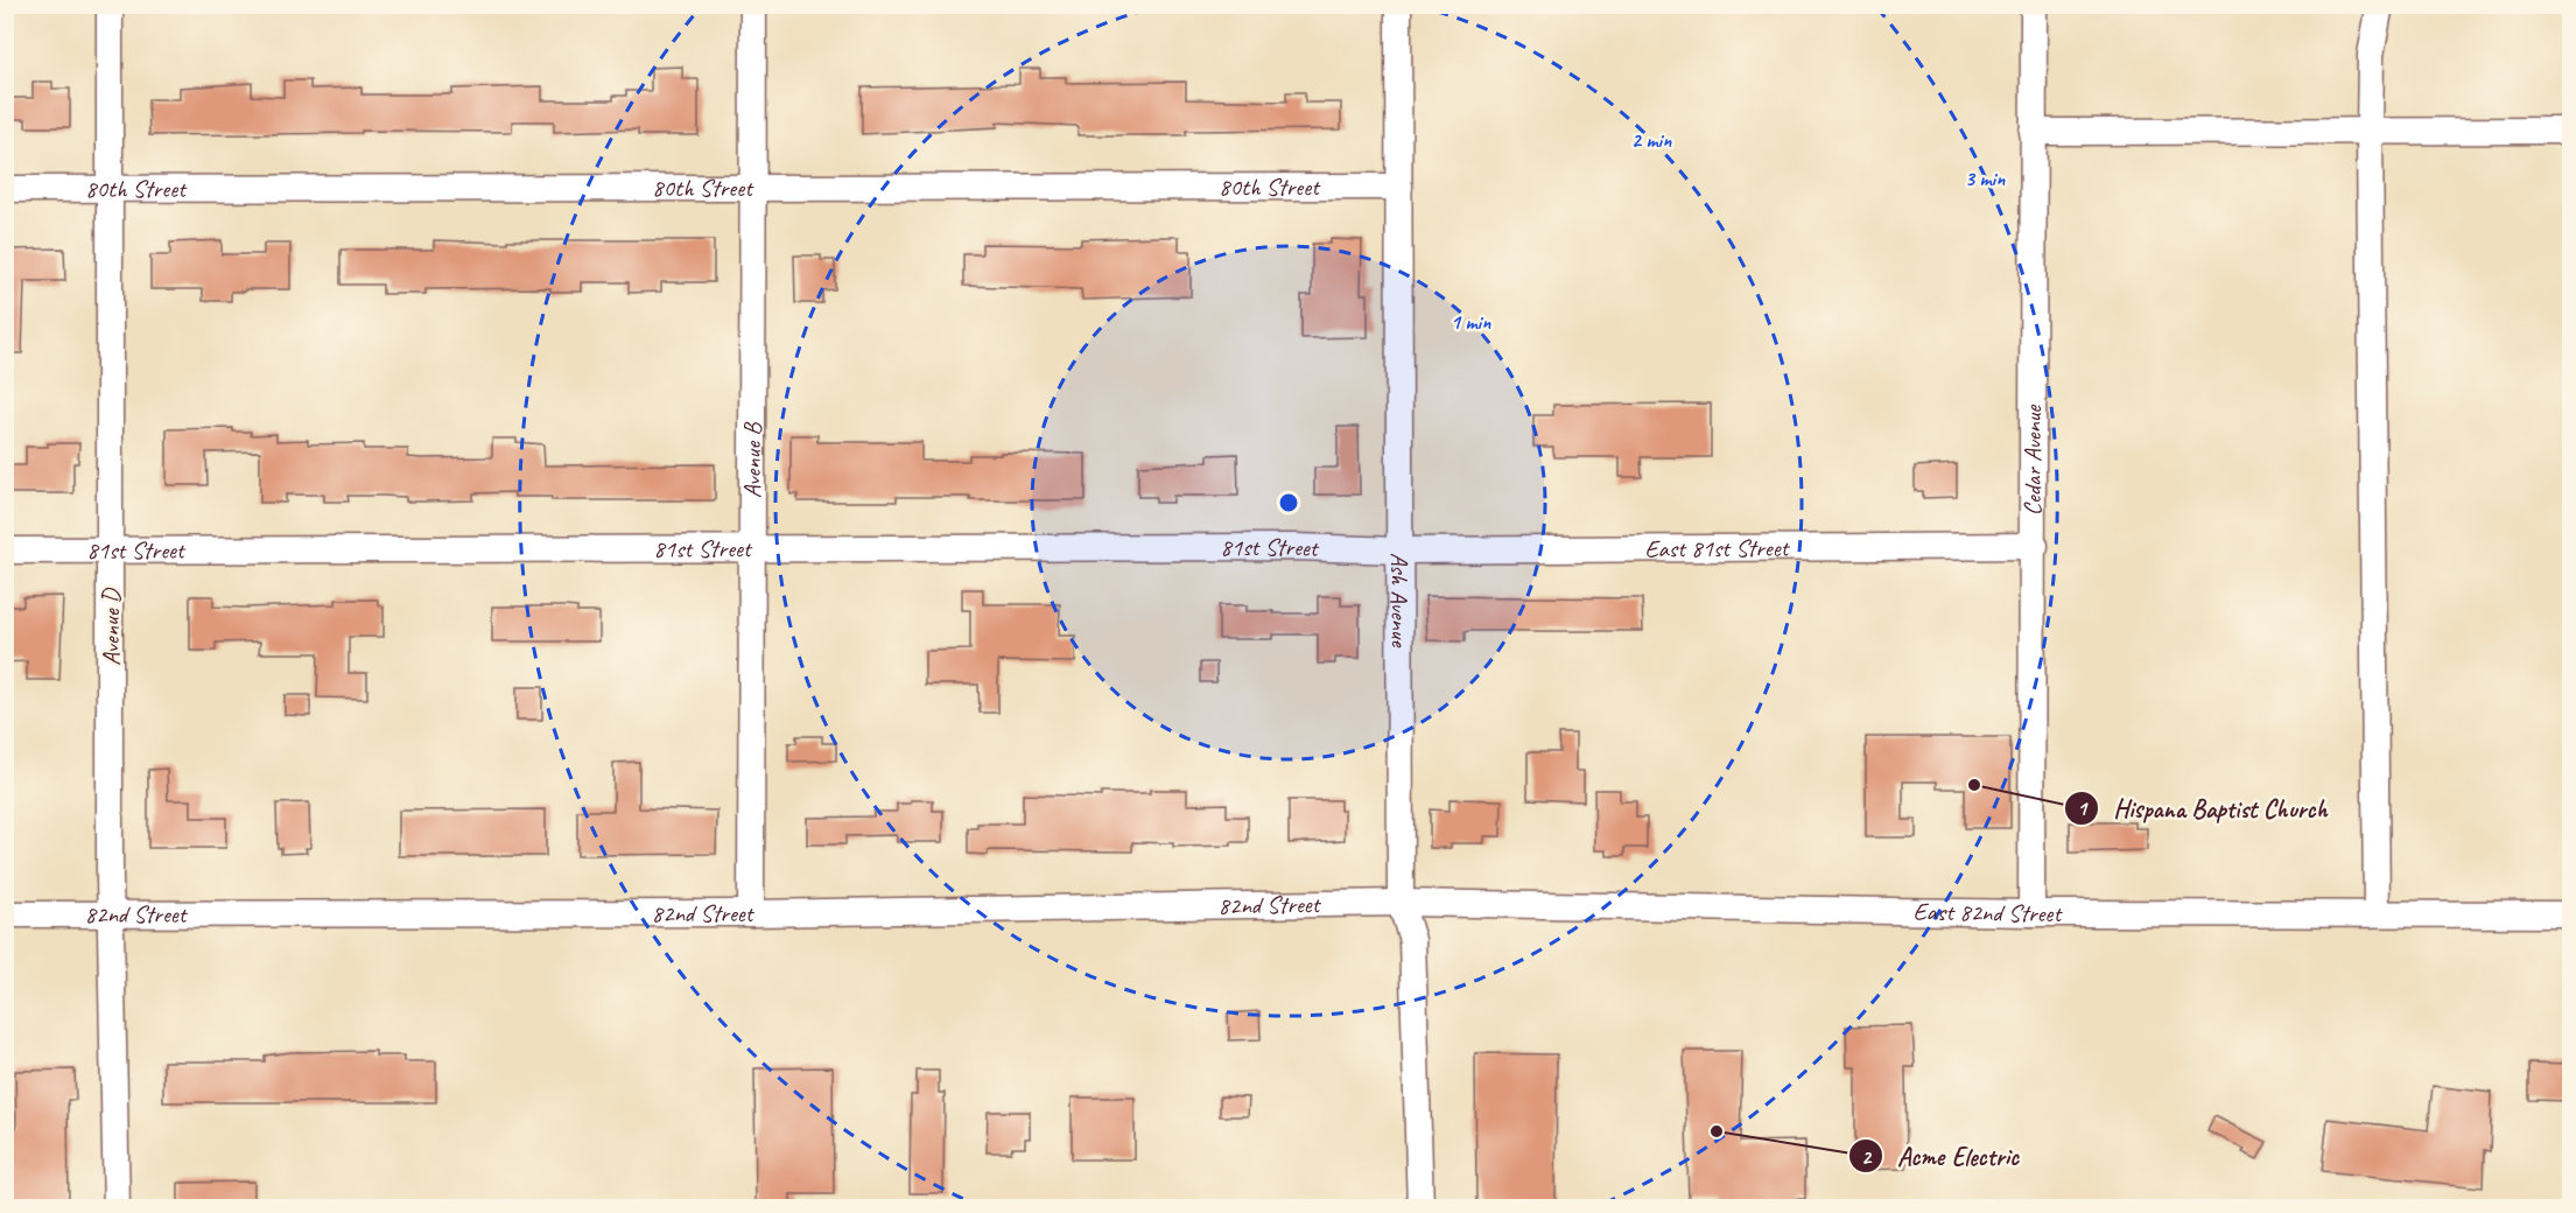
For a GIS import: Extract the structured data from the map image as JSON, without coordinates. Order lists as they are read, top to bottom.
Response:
{
  "streets": {
    "street": [
      "80th Street",
      "Avenue B",
      "Cedar Avenue",
      "81st Street",
      "East 81st Street",
      "Ash Avenue",
      "Avenue D",
      "82nd Street",
      "East 82nd Street"
    ]
  },
  "crossings": [
    ["80th Street", "Avenue B"],
    ["80th Street", "Ash Avenue"],
    ["80th Street", "Avenue D"],
    ["Avenue B", "81st Street"],
    ["Avenue B", "82nd Street"],
    ["Cedar Avenue", "East 81st Street"],
    ["Cedar Avenue", "East 82nd Street"],
    ["81st Street", "East 81st Street"],
    ["81st Street", "Ash Avenue"],
    ["81st Street", "Avenue D"],
    ["East 81st Street", "Ash Avenue"],
    ["Ash Avenue", "82nd Street"],
    ["Ash Avenue", "East 82nd Street"],
    ["Avenue D", "82nd Street"],
    ["82nd Street", "East 82nd Street"]
  ],
  "places": ["Hispana Baptist Church", "Acme Electric"],
  "rings": ["2 min", "3 min", "1 min"]
}
